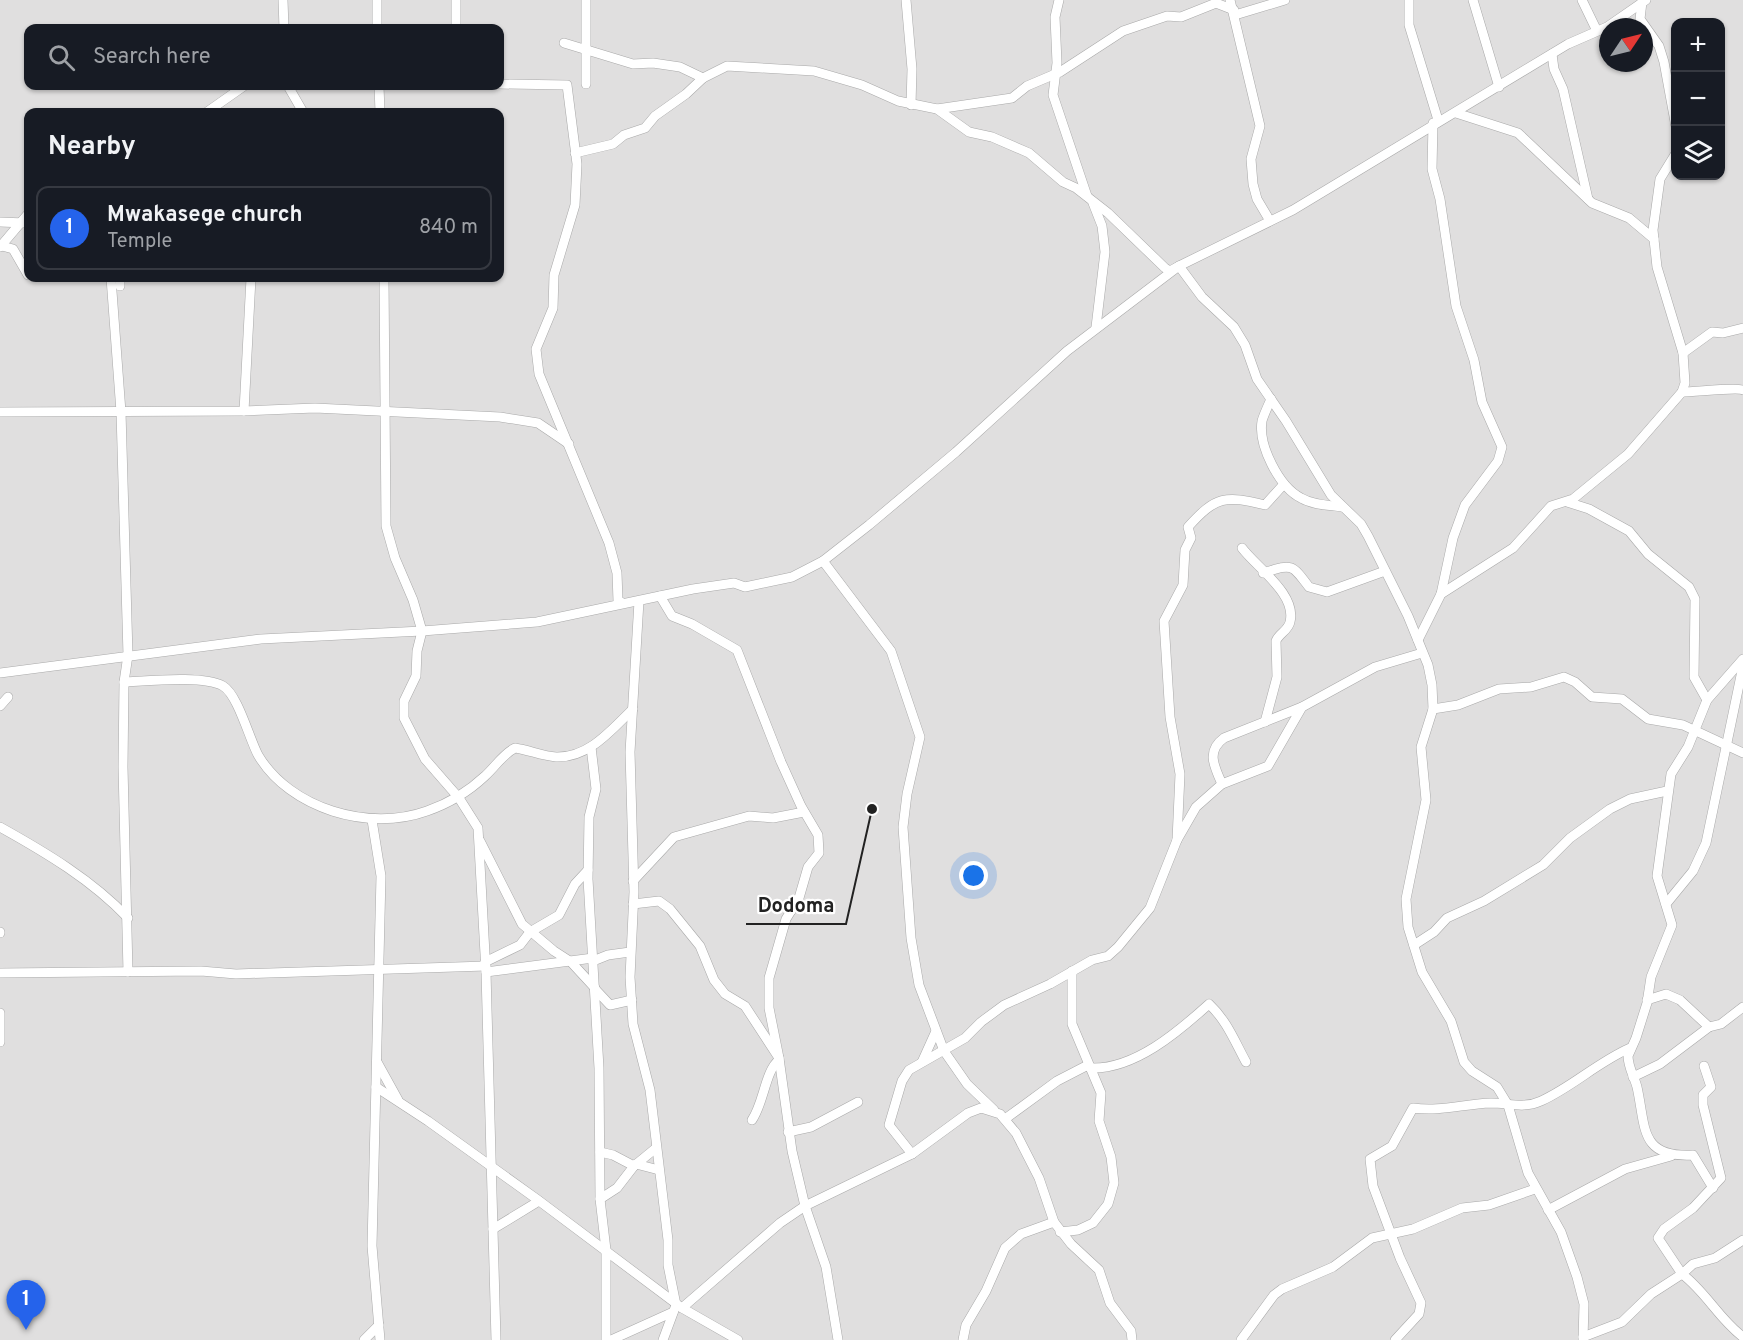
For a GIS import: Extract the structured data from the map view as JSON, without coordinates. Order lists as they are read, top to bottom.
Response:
{
  "places": ["Dodoma"],
  "north": "top right",
  "page": {
    "map_buttons": ["+", "−"],
    "search": "Search here",
    "heading": "Nearby",
    "list": [
      {
        "mark": "1",
        "name": "Mwakasege church",
        "note": "Temple",
        "value": "840 m"
      }
    ],
    "pins": "1"
  }
}
